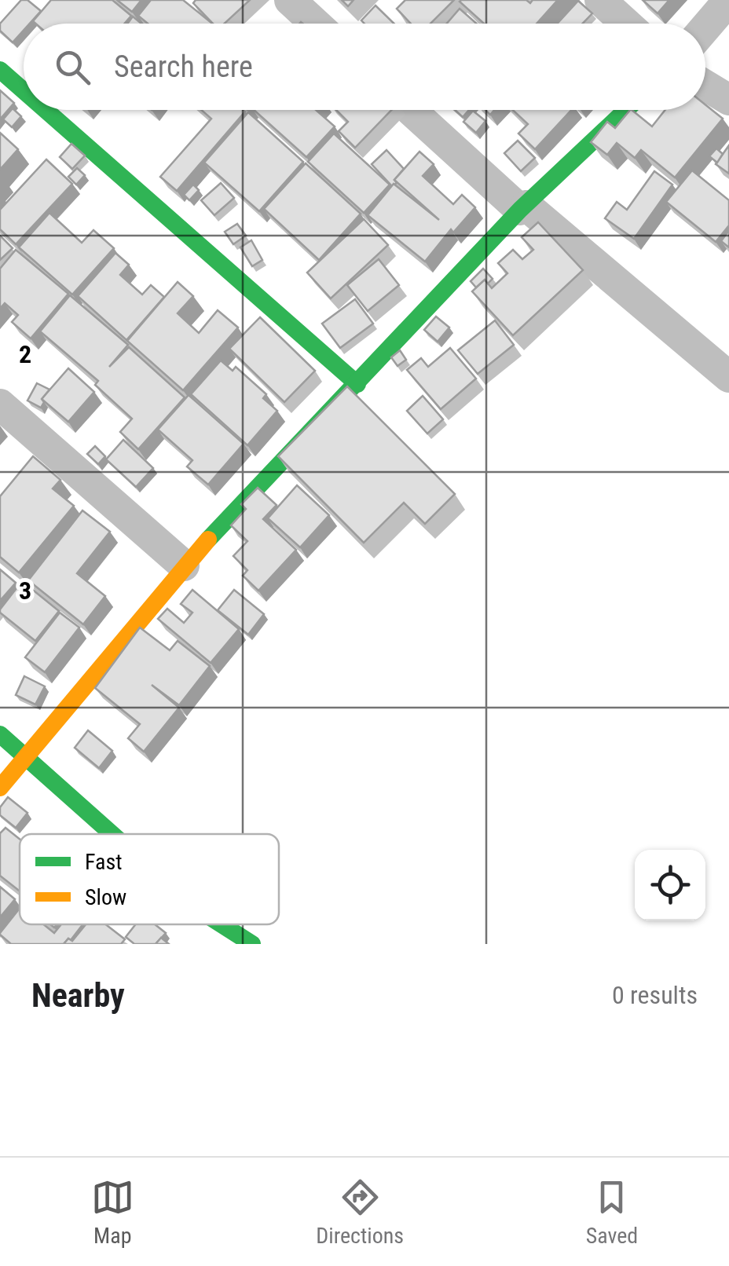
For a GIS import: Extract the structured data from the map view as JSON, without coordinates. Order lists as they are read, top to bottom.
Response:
{
  "legend": ["Fast", "Slow"],
  "page": {
    "search": "Search here",
    "heading": ["Nearby", "0 results"],
    "nav": ["Map", "Directions", "Saved"]
  },
  "grid": {
    "rows": ["2", "3"]
  }
}
